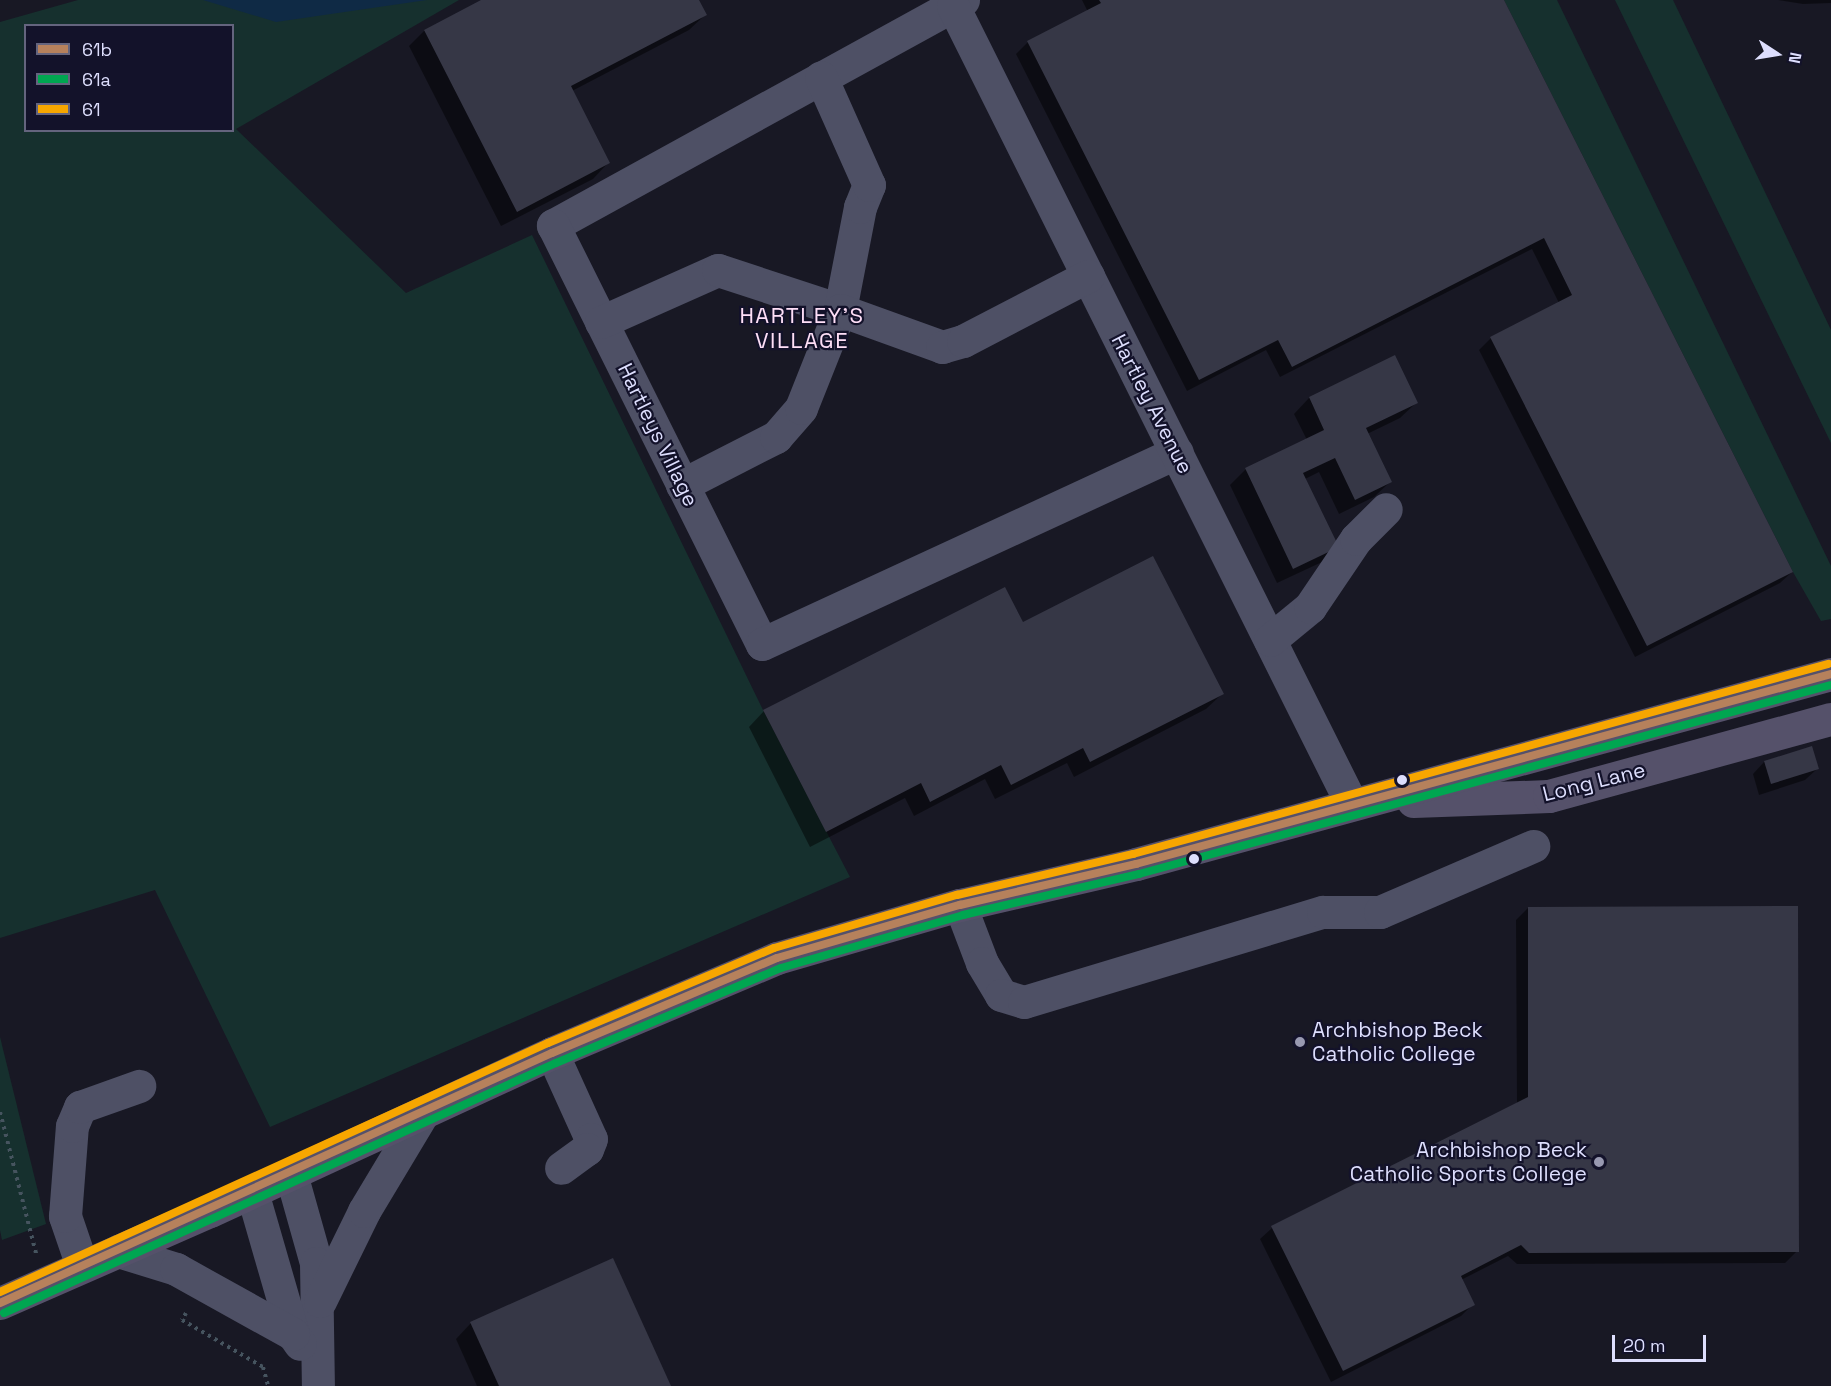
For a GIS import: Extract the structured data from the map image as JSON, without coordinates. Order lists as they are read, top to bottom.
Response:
{
  "streets": {
    "main road": ["Long Lane"],
    "street": ["Hartley Avenue", "Hartleys Village"]
  },
  "crossings": [
    ["Hartley Avenue", "Hartleys Village"],
    ["Hartley Avenue", "Long Lane"]
  ],
  "districts": ["HARTLEY'S VILLAGE"],
  "places": ["Archbishop Beck Catholic College", "Archbishop Beck Catholic Sports College"],
  "lines": ["transit line 61", "transit line 61b", "transit line 61a"],
  "legend": ["61b", "61a", "61"],
  "scale_bar": "20 m",
  "north": "right"
}
